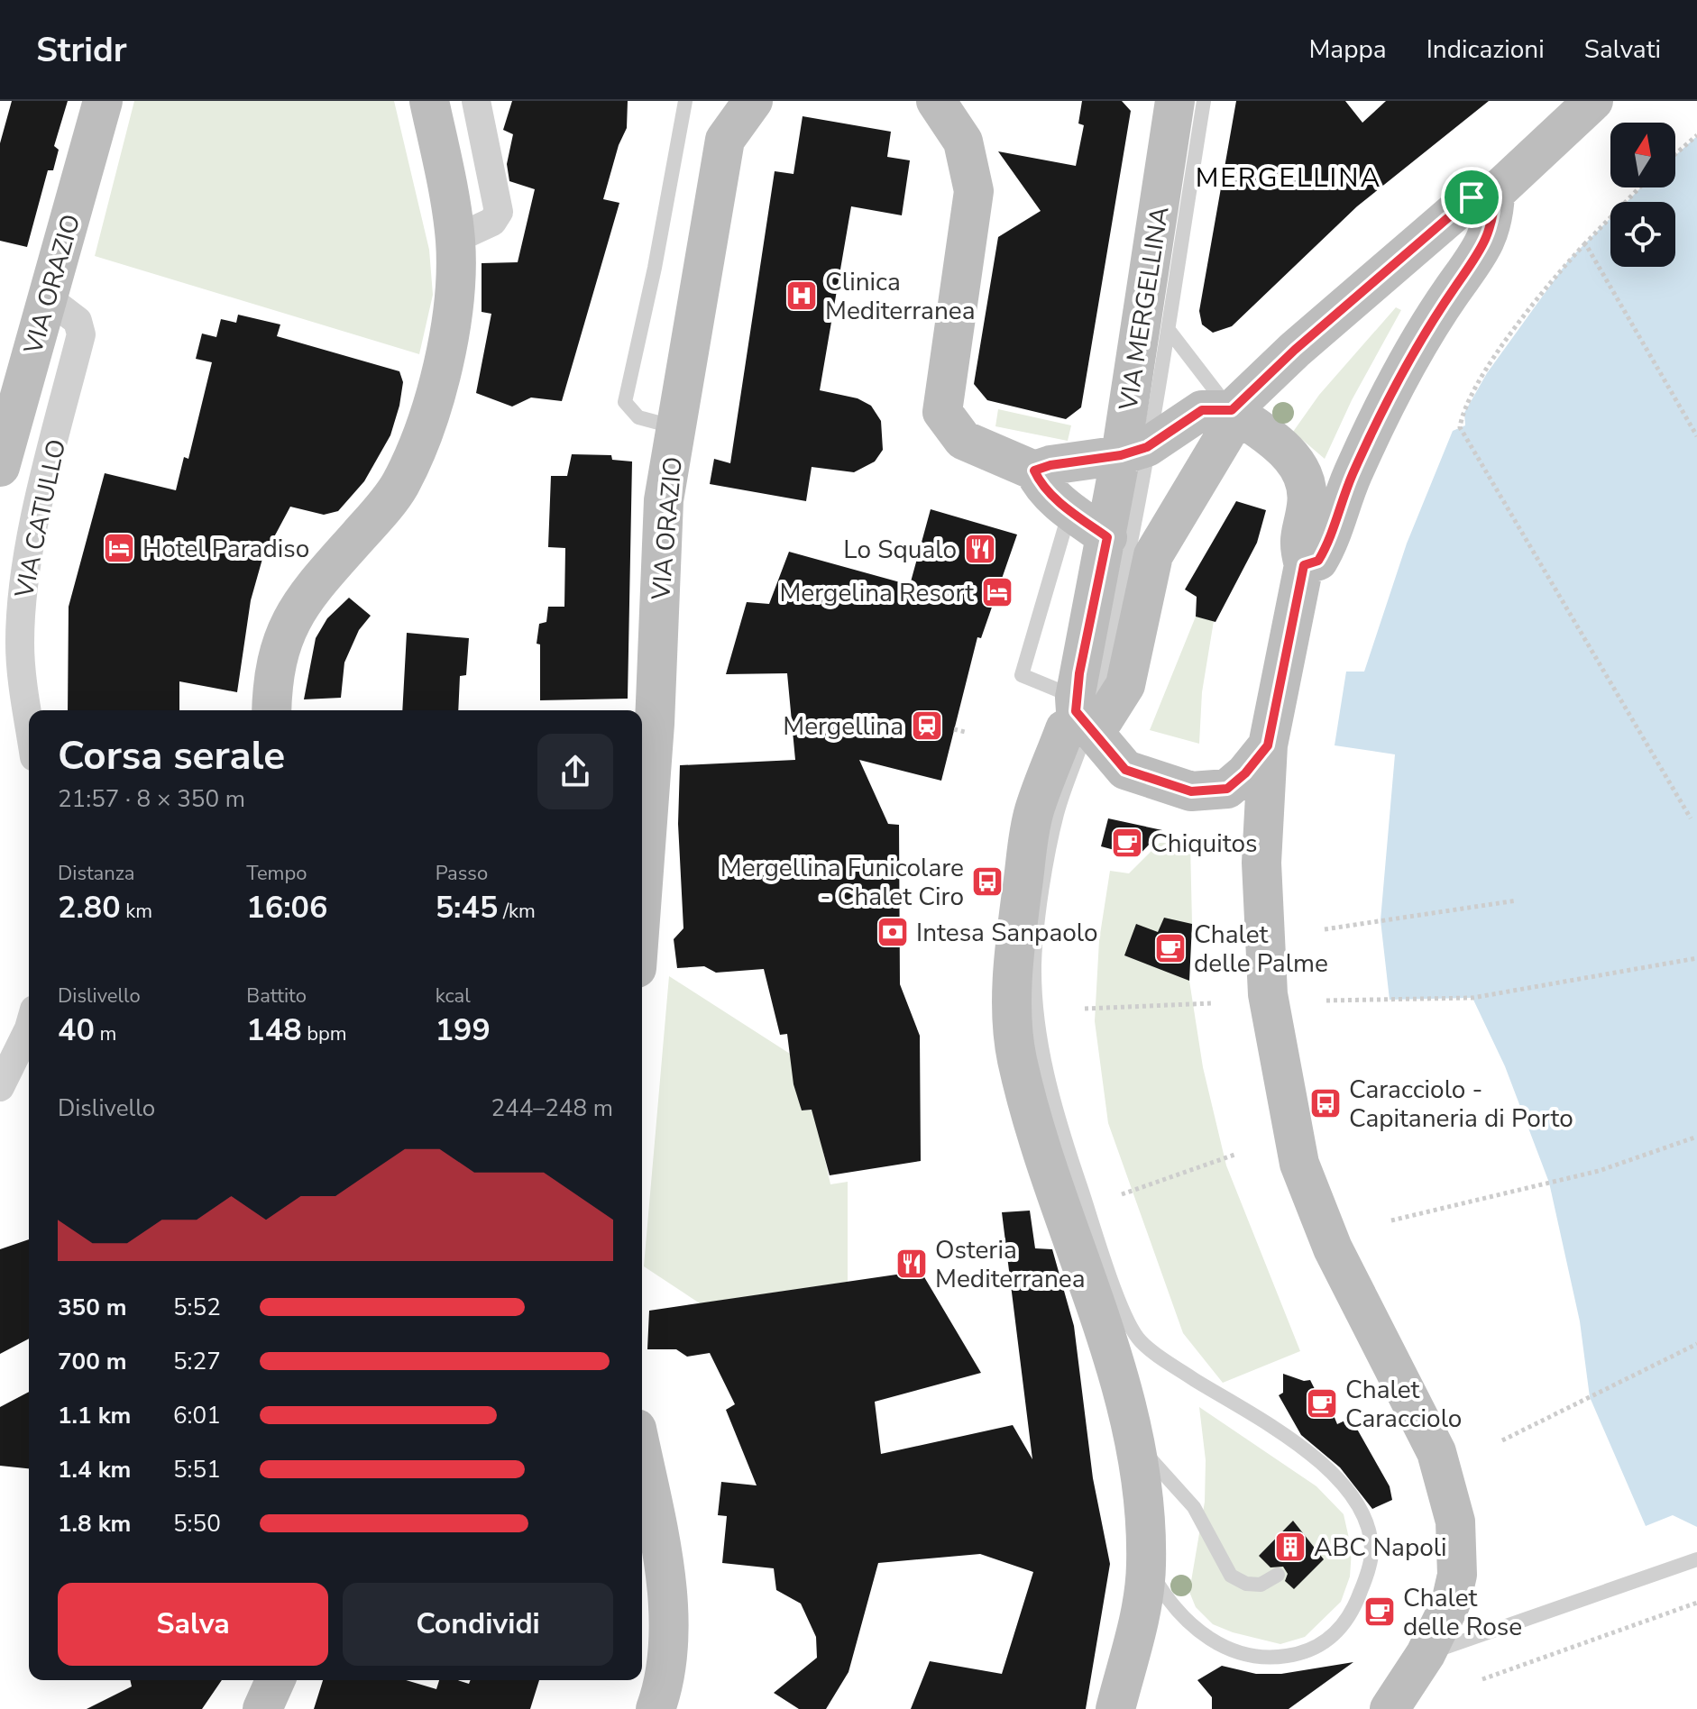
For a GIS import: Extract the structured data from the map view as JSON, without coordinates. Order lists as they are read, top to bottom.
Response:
{
  "streets": {
    "street": ["VIA ORAZIO", "VIA MERGELLINA", "VIA CATULLO"]
  },
  "crossings": [
    ["VIA ORAZIO", "VIA CATULLO"]
  ],
  "districts": ["MERGELLINA"],
  "places": {
    "hospital": ["Clinica Mediterranea"],
    "hotel": ["Hotel Paradiso", "Mergelina Resort"],
    "restaurant": ["Lo Squalo", "Osteria Mediterranea"],
    "station": ["Mergellina"],
    "cafe": [
      "Chiquitos",
      "Chalet delle Palme",
      "Chalet Caracciolo",
      "Chalet delle Rose"
    ],
    "bus stop": ["Mergellina Funicolare - Chalet Ciro", "Caracciolo - Capitaneria di Porto"],
    "bank": ["Intesa Sanpaolo"],
    "building": ["ABC Napoli"]
  },
  "north": "top",
  "page": {
    "header": "Stridr",
    "nav": ["Mappa", "Indicazioni", "Salvati"],
    "heading": ["Corsa serale", "21:57 · 8 × 350 m"],
    "stats": [
      ["Distanza", "2.80 km"],
      ["Tempo", "16:06"],
      ["Passo", "5:45 /km"],
      ["Dislivello", "40 m"],
      ["Battito", "148 bpm"],
      ["kcal", "199"]
    ],
    "chart": ["Dislivello", "244–248 m"],
    "list": [
      {
        "name": "350 m",
        "note": "5:52"
      },
      {
        "name": "700 m",
        "note": "5:27"
      },
      {
        "name": "1.1 km",
        "note": "6:01"
      },
      {
        "name": "1.4 km",
        "note": "5:51"
      },
      {
        "name": "1.8 km",
        "note": "5:50"
      }
    ],
    "buttons": ["Salva", "Condividi"]
  }
}
